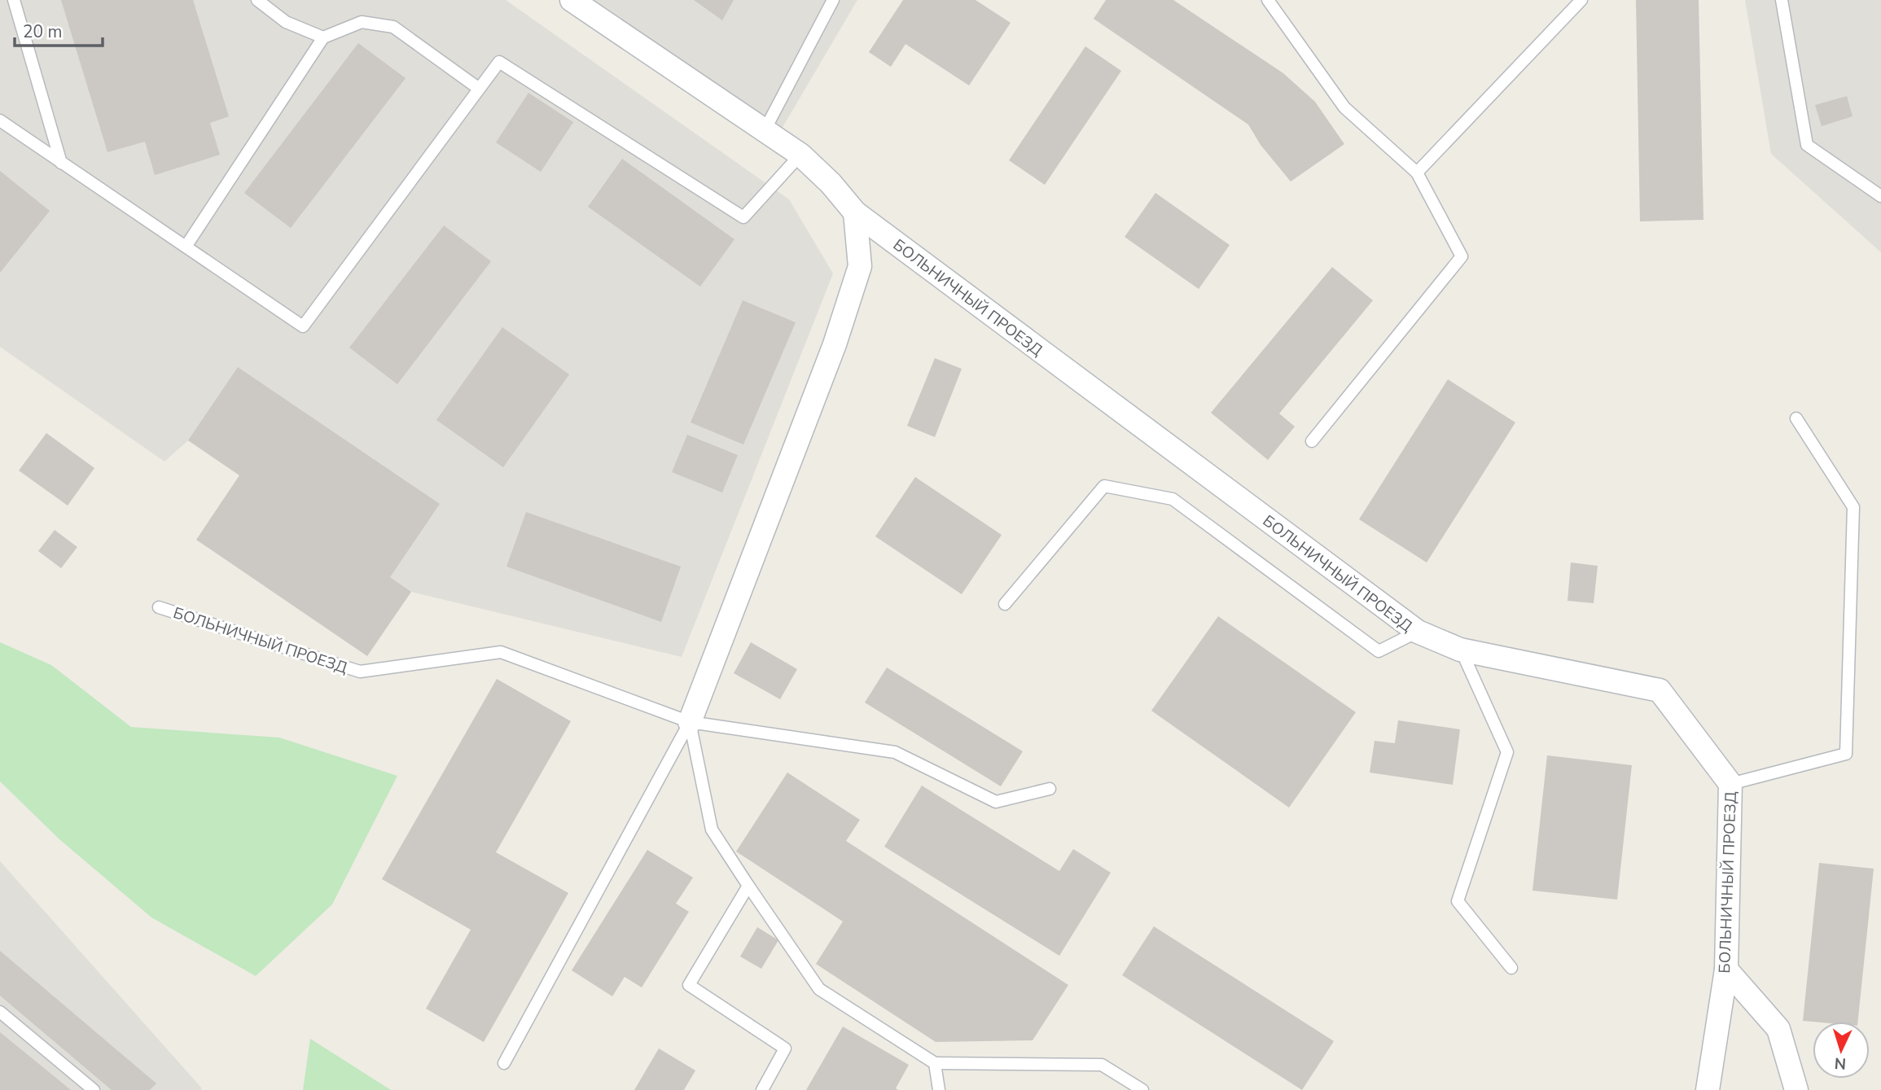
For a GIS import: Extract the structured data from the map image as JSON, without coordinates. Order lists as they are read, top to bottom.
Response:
{
  "streets": {
    "street": ["БОЛЬНИЧНЫЙ ПРОЕЗД"]
  },
  "scale_bar": "20 m",
  "north": "bottom"
}
